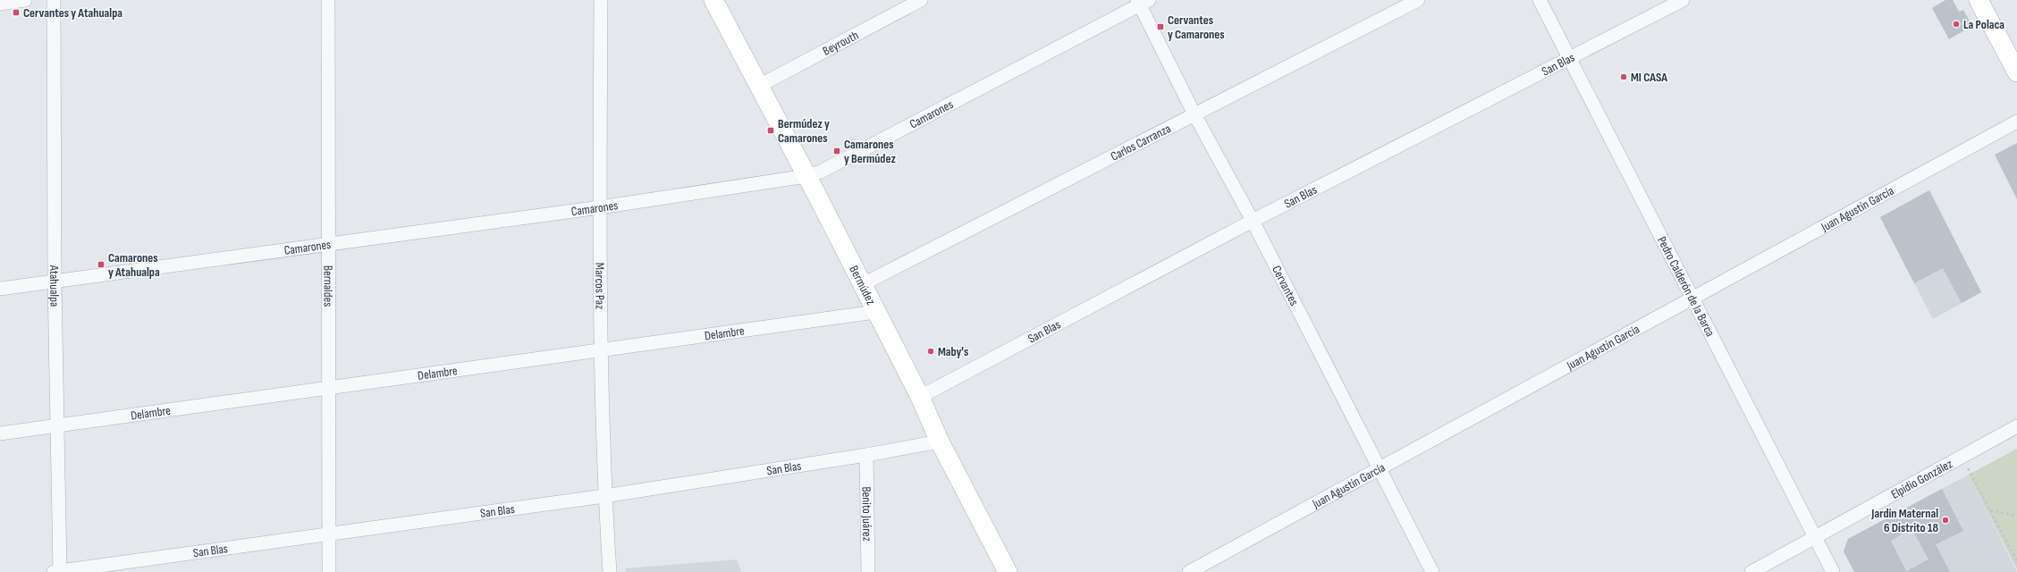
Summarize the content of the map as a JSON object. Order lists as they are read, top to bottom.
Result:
{
  "streets": {
    "street": [
      "Beyrouth",
      "San Blas",
      "Camarones",
      "Carlos Carranza",
      "Juan Agustín García",
      "Bermúdez",
      "Atahualpa",
      "Bernaldes",
      "Marcos Paz",
      "Cervantes",
      "Pedro Calderón de la Barca",
      "Delambre",
      "Elpidio González",
      "Benito Juárez"
    ]
  },
  "crossings": [
    ["Beyrouth", "Bermúdez"],
    ["San Blas", "Bermúdez"],
    ["San Blas", "Atahualpa"],
    ["San Blas", "Bernaldes"],
    ["San Blas", "Marcos Paz"],
    ["San Blas", "Cervantes"],
    ["San Blas", "Pedro Calderón de la Barca"],
    ["San Blas", "Benito Juárez"],
    ["Camarones", "Bermúdez"],
    ["Camarones", "Atahualpa"],
    ["Camarones", "Bernaldes"],
    ["Camarones", "Marcos Paz"],
    ["Camarones", "Cervantes"],
    ["Carlos Carranza", "Bermúdez"],
    ["Carlos Carranza", "Cervantes"],
    ["Juan Agustín García", "Cervantes"],
    ["Juan Agustín García", "Pedro Calderón de la Barca"],
    ["Bermúdez", "Delambre"],
    ["Atahualpa", "Delambre"],
    ["Bernaldes", "Delambre"],
    ["Marcos Paz", "Delambre"],
    ["Pedro Calderón de la Barca", "Elpidio González"]
  ],
  "places": {
    "transit": [
      "Cervantes y Atahualpa",
      "Cervantes y Camarones",
      "Bermúdez y Camarones",
      "Camarones y Bermúdez",
      "Camarones y Atahualpa"
    ],
    "other": [
      "La Polaca",
      "MI CASA",
      "Maby's",
      "Jardín Maternal 6 Distrito 18"
    ]
  }
}
